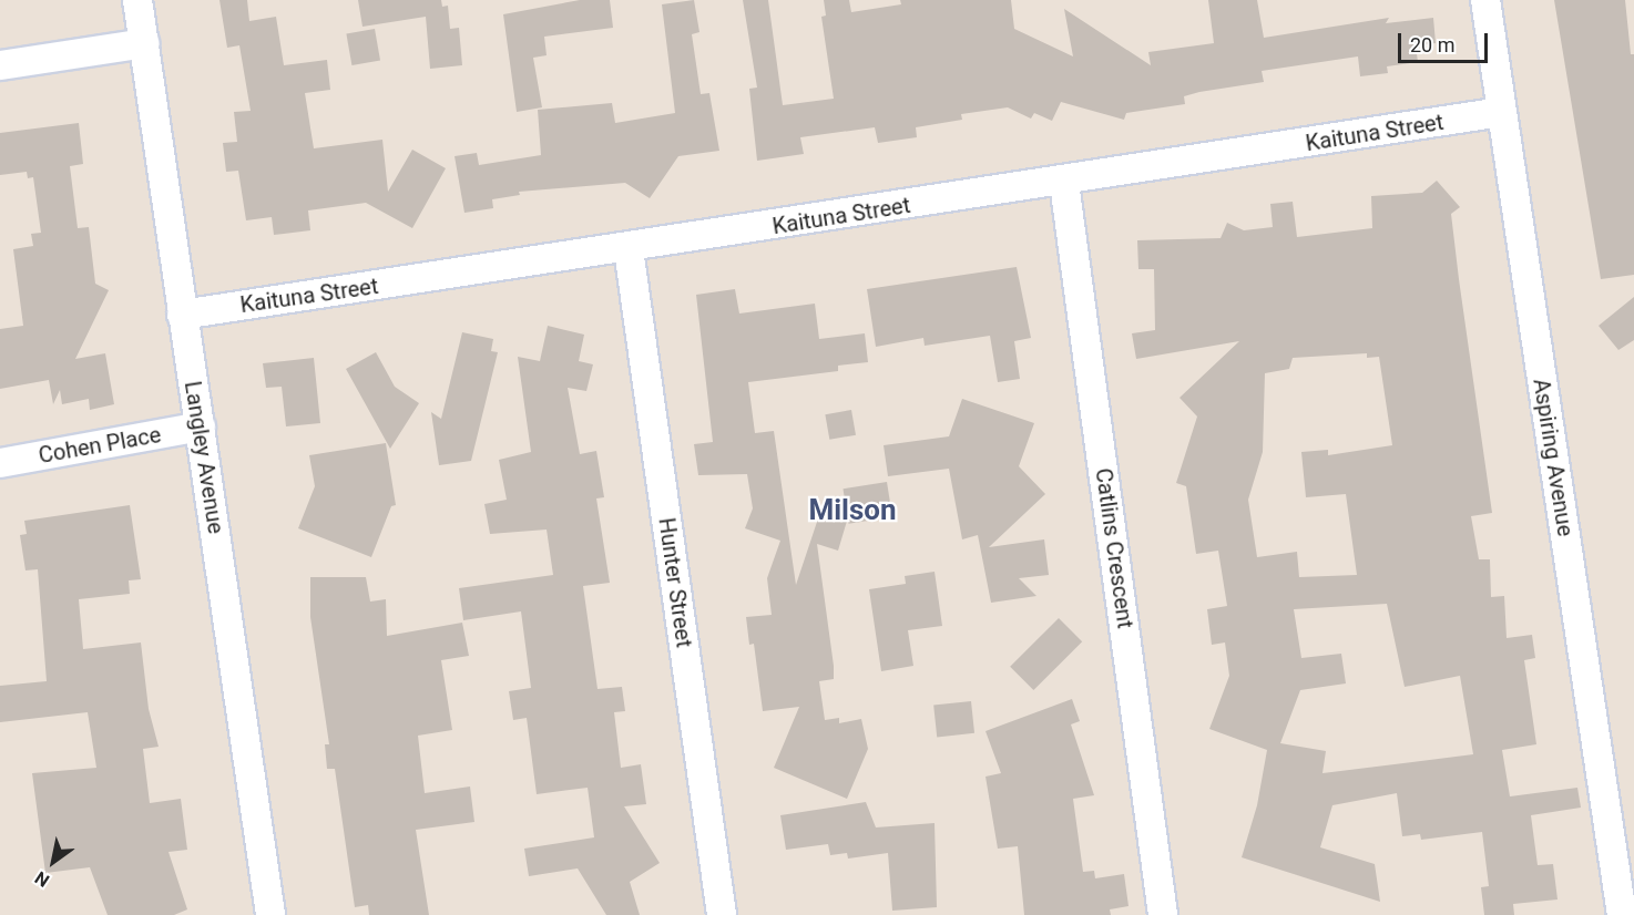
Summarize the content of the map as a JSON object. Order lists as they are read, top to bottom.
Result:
{
  "streets": {
    "street": [
      "Kaituna Street",
      "Cohen Place",
      "Langley Avenue",
      "Aspiring Avenue",
      "Catlins Crescent",
      "Hunter Street"
    ]
  },
  "crossings": [
    ["Kaituna Street", "Langley Avenue"],
    ["Kaituna Street", "Aspiring Avenue"],
    ["Kaituna Street", "Catlins Crescent"],
    ["Kaituna Street", "Hunter Street"],
    ["Cohen Place", "Langley Avenue"]
  ],
  "districts": ["Milson"],
  "scale_bar": "20 m",
  "north": "bottom left"
}
